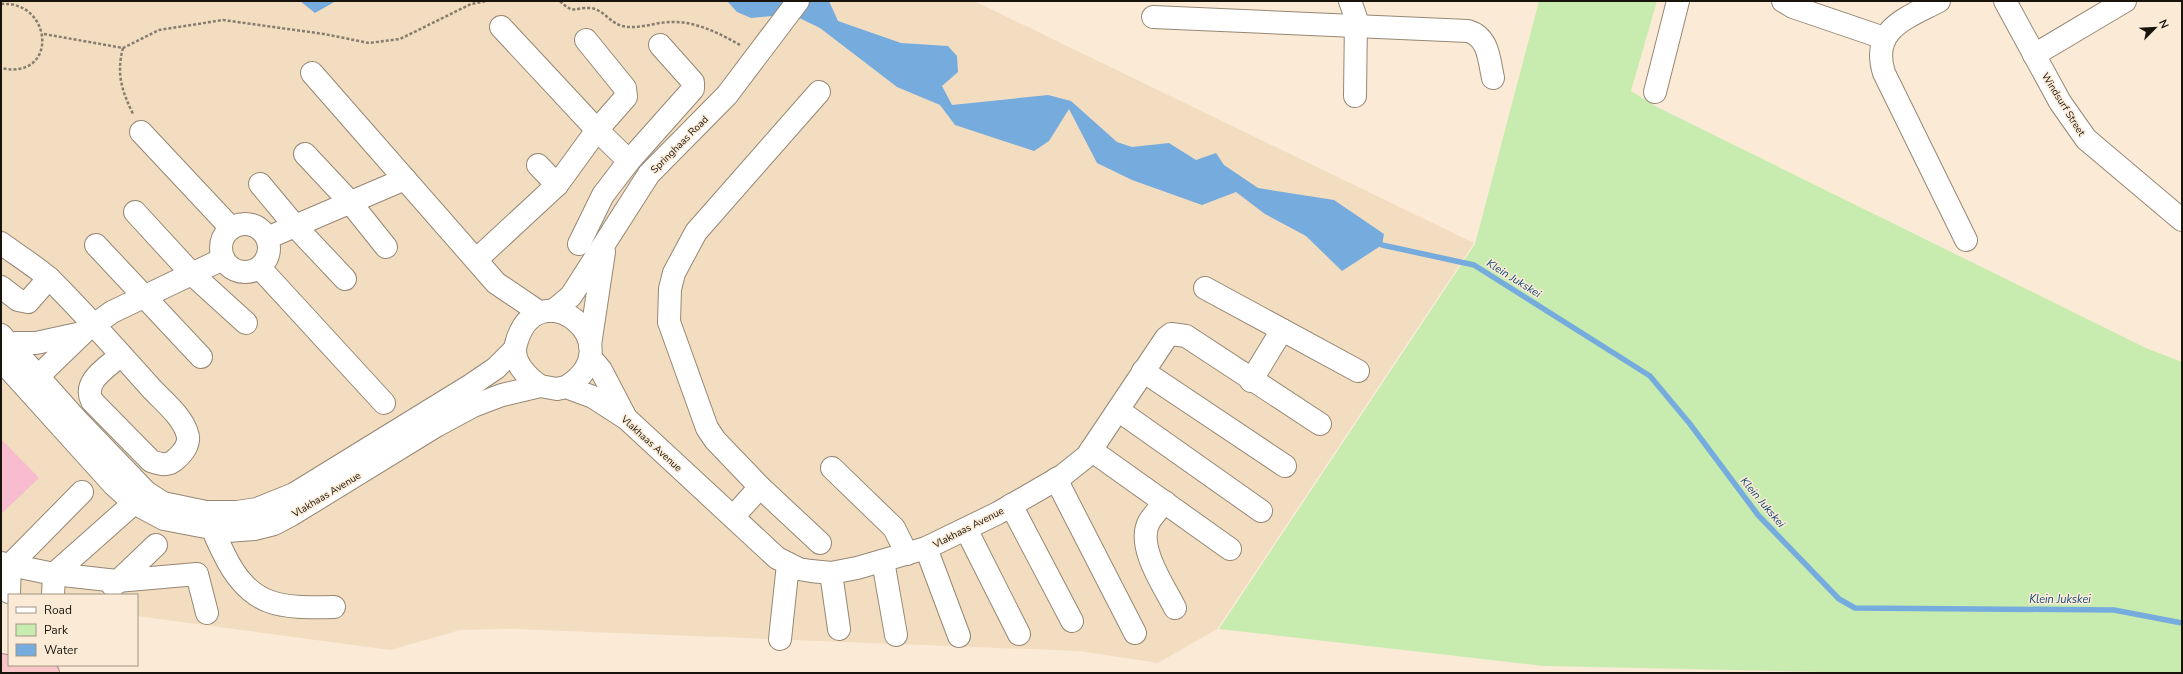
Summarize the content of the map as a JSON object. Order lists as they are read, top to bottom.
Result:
{
  "streets": {
    "street": ["Windsurf Street", "Springhaas Road", "Vlakhaas Avenue"]
  },
  "crossings": [
    ["Springhaas Road", "Vlakhaas Avenue"]
  ],
  "water": ["Klein Jukskei"],
  "legend": ["Road", "Park", "Water"],
  "north": "top right"
}
